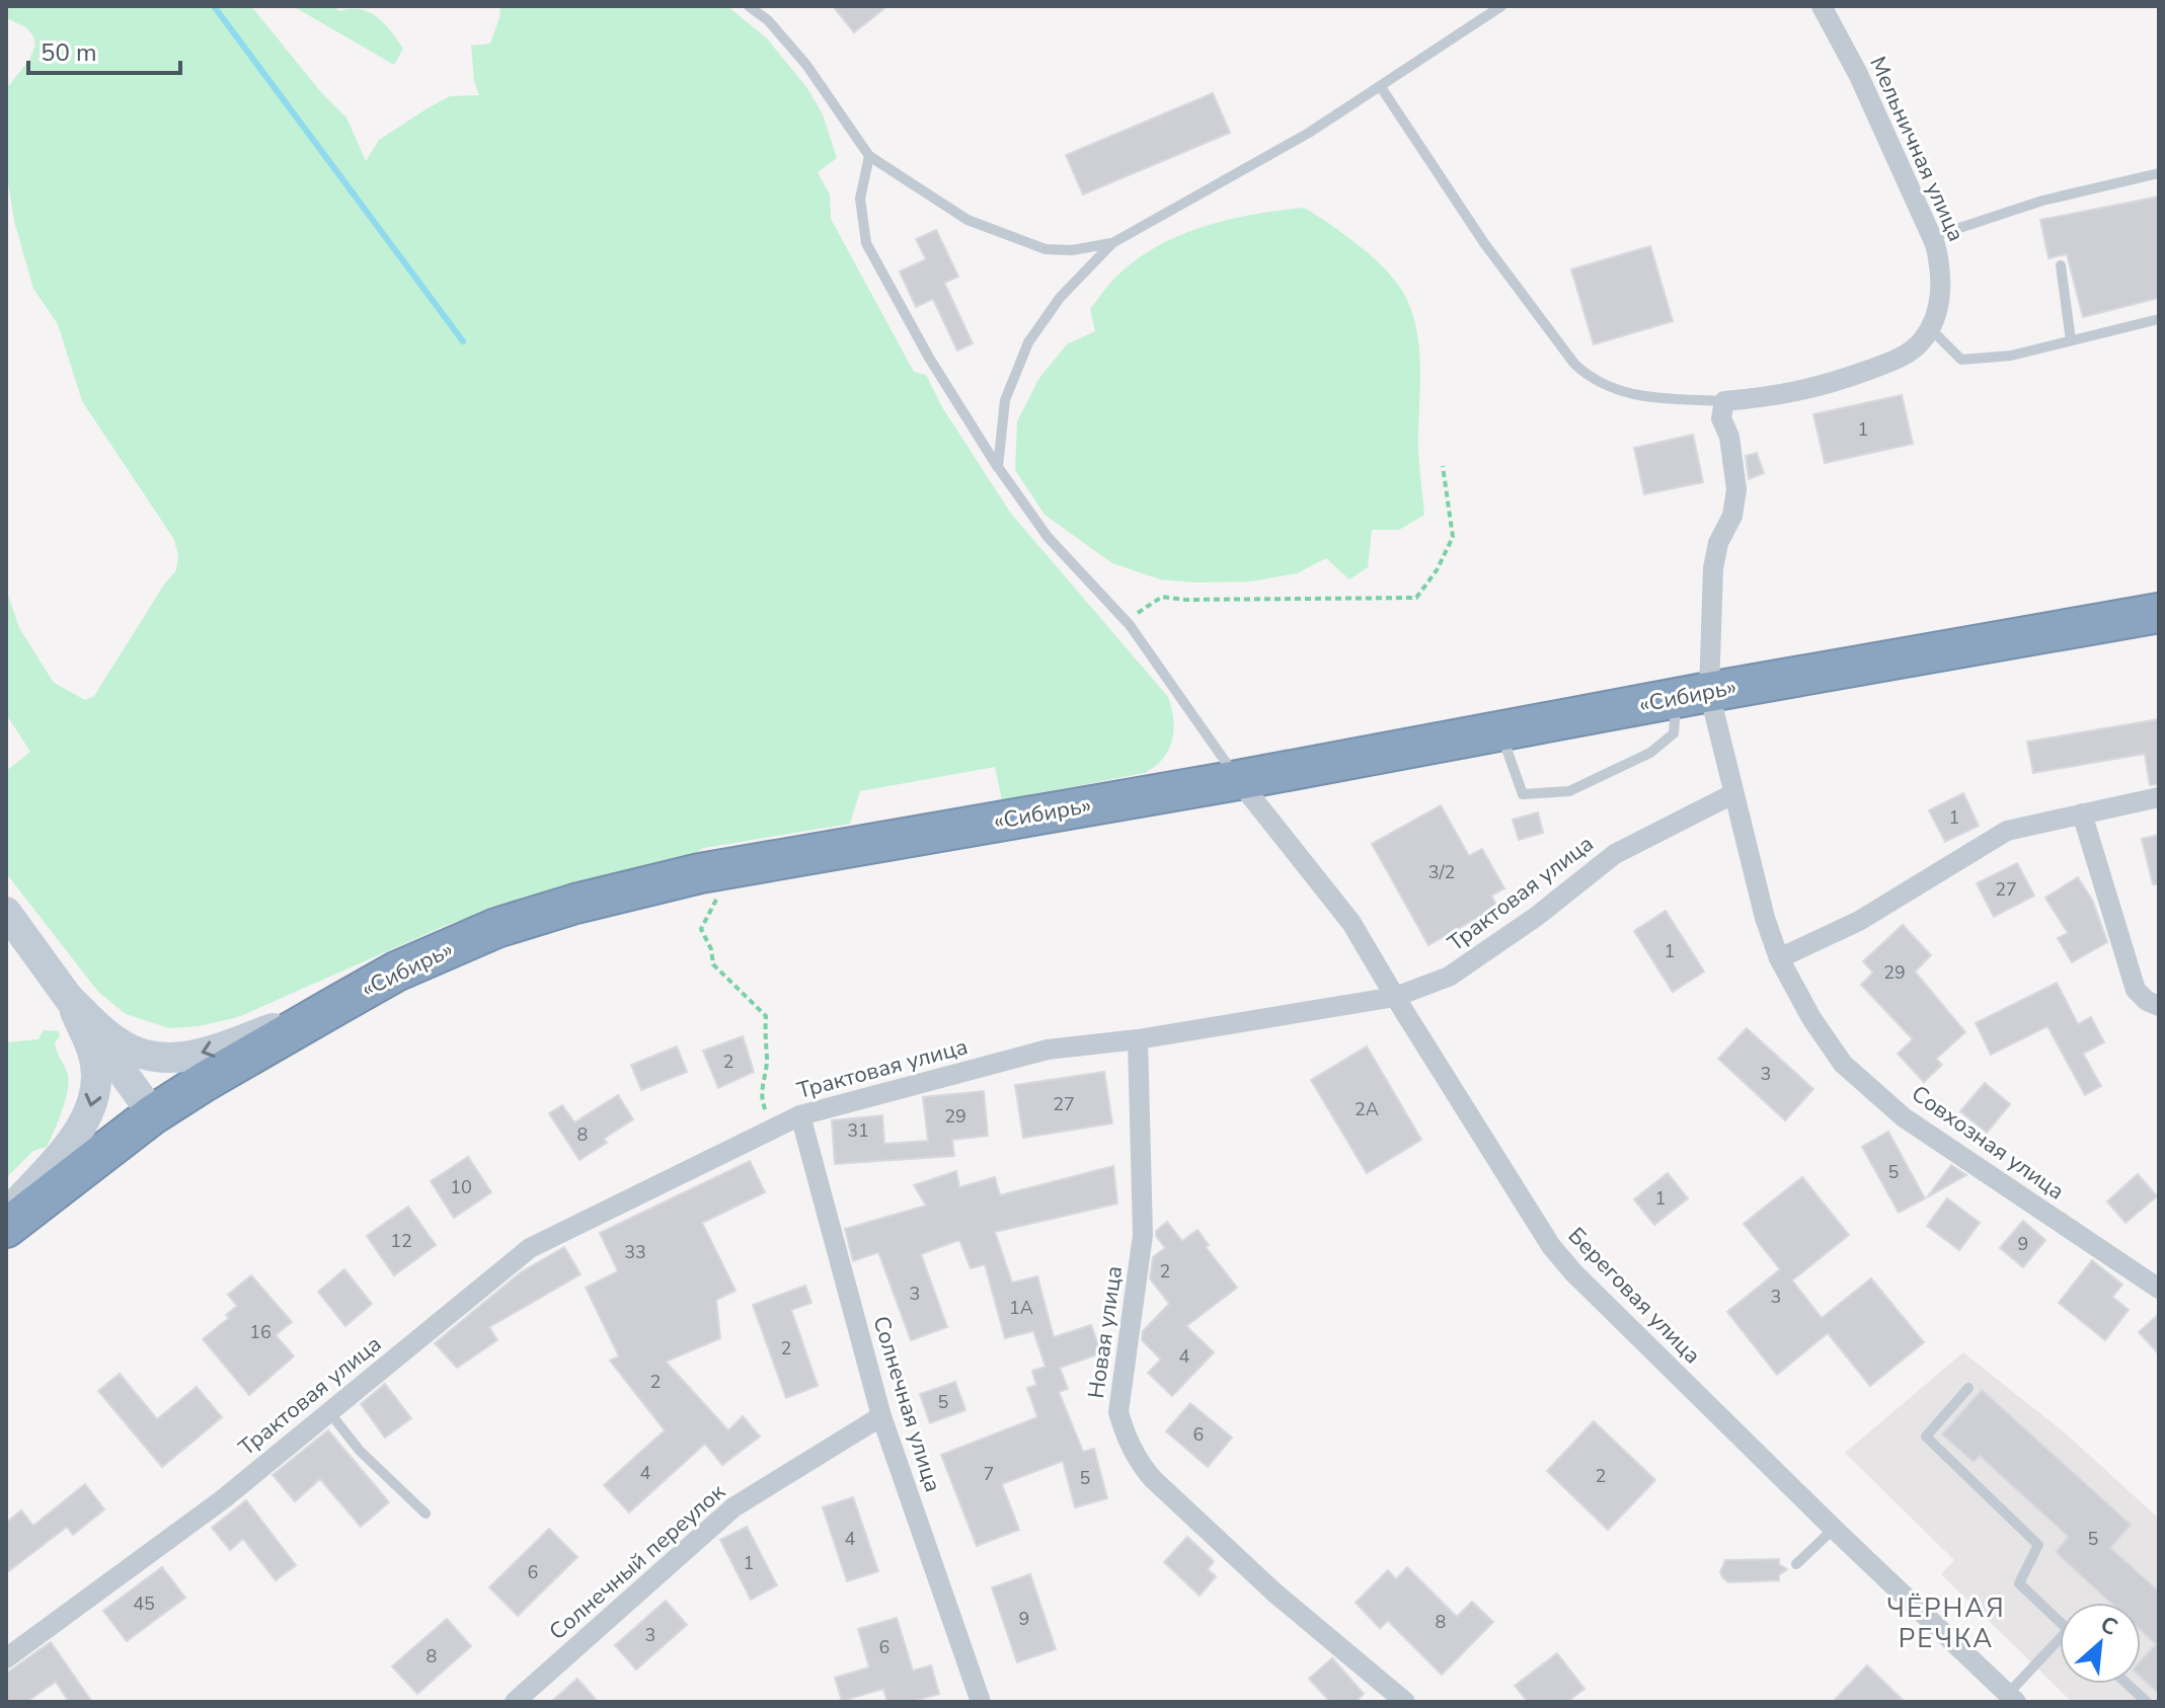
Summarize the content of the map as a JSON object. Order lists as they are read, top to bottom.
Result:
{
  "streets": {
    "highway": ["«Сибирь»"],
    "street": [
      "Мельничная улица",
      "Трактовая улица",
      "Совхозная улица",
      "Береговая улица",
      "Новая улица",
      "Солнечная улица",
      "Солнечный переулок"
    ]
  },
  "crossings": [
    ["«Сибирь»", "Совхозная улица"],
    ["«Сибирь»", "Береговая улица"],
    ["Трактовая улица", "Совхозная улица"],
    ["Трактовая улица", "Береговая улица"],
    ["Трактовая улица", "Новая улица"],
    ["Трактовая улица", "Солнечная улица"],
    ["Солнечная улица", "Солнечный переулок"]
  ],
  "districts": ["ЧЁРНАЯ РЕЧКА"],
  "house_numbers": [
    "1",
    "1",
    "3/2",
    "27",
    "1",
    "29",
    "2",
    "3",
    "27",
    "2А",
    "29",
    "31",
    "8",
    "5",
    "10",
    "1",
    "12",
    "9",
    "33",
    "2",
    "3",
    "3",
    "1А",
    "16",
    "2",
    "4",
    "2",
    "5",
    "6",
    "4",
    "7",
    "2",
    "5",
    "4",
    "5",
    "1",
    "6",
    "45",
    "9",
    "8",
    "3",
    "6",
    "8"
  ],
  "scale_bar": "50 m",
  "north": "top right"
}
